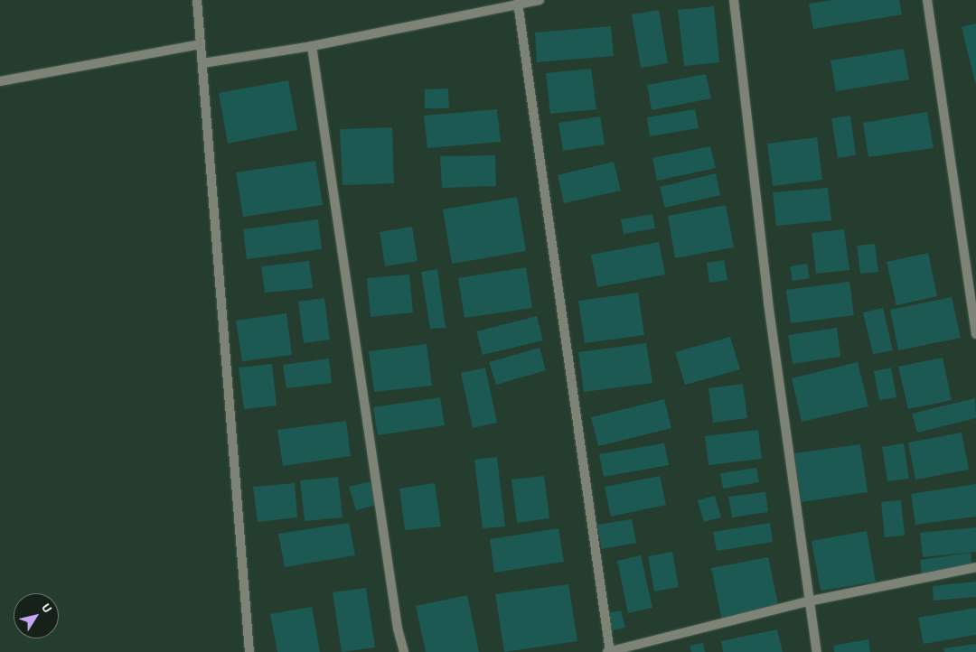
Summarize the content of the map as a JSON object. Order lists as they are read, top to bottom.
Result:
{
  "north": "top right"
}
